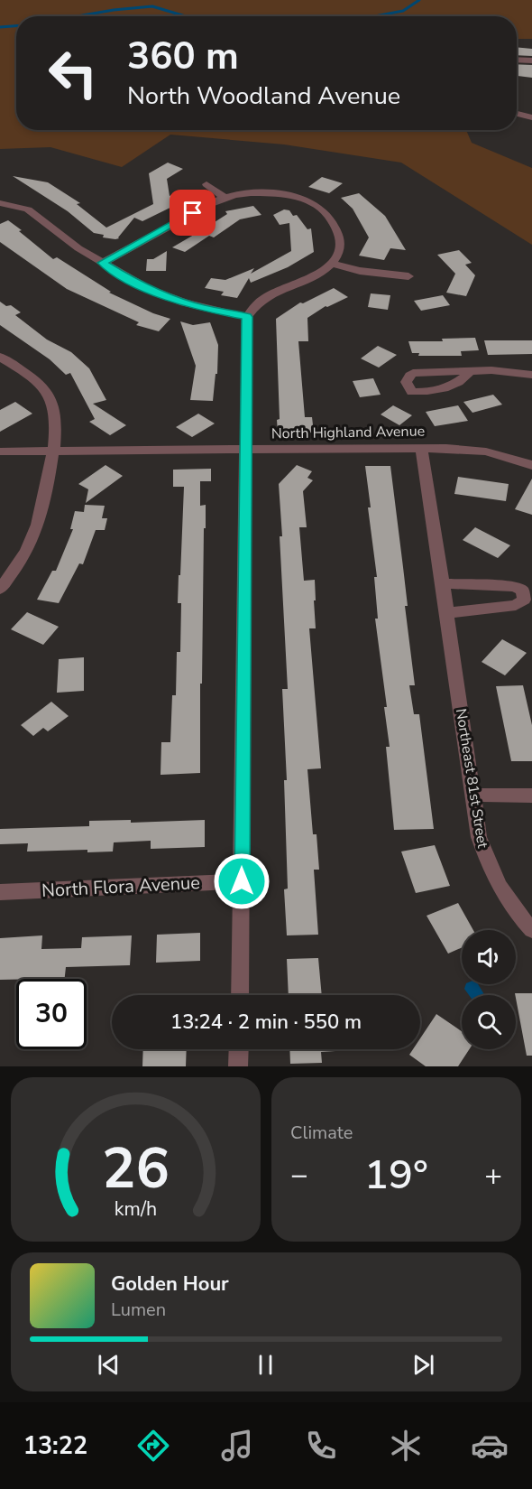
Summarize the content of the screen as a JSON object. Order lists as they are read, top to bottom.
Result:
{
  "streets": {
    "street": ["North Highland Avenue", "Northeast 81st Street", "North Flora Avenue"]
  },
  "crossings": [
    ["North Highland Avenue", "Northeast 81st Street"]
  ],
  "page": {
    "turn": ["360 m", "North Woodland Avenue"],
    "limit": "30",
    "trip": "13:24 · 2 min · 550 m",
    "tile": "Climate",
    "heat": ["−", "19°", "+"],
    "song": ["Golden Hour", "Lumen"],
    "tabs": "13:22",
    "gauge": ["26", "km/h"]
  }
}
